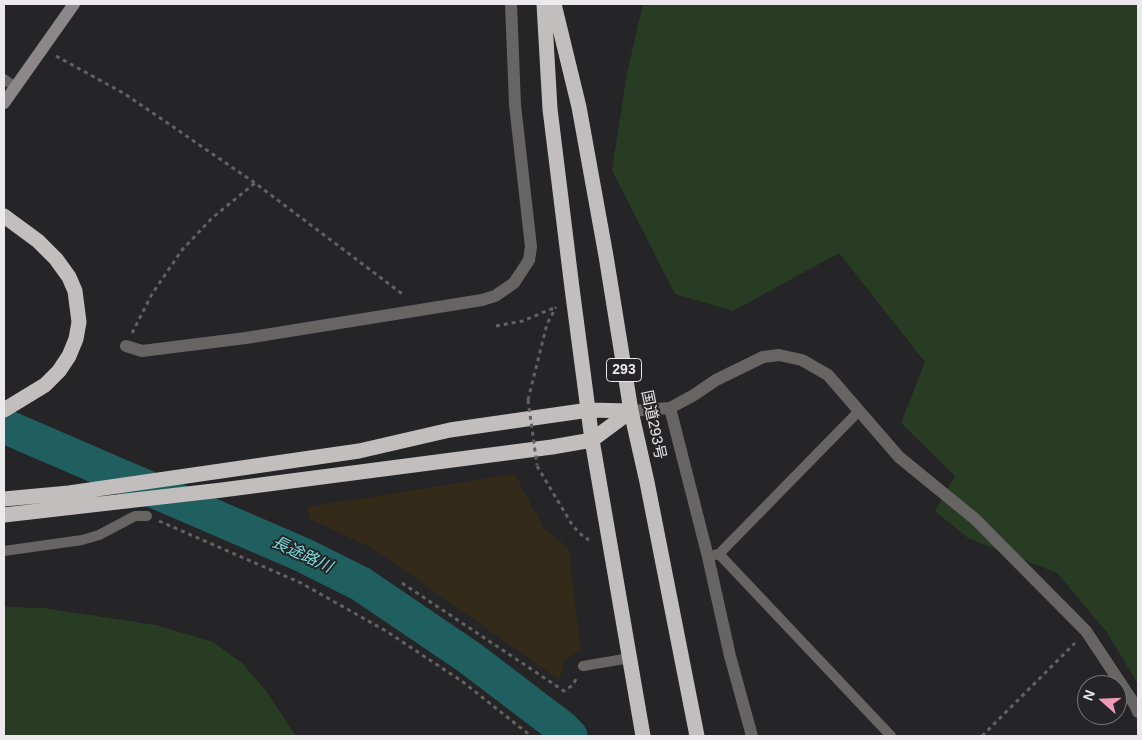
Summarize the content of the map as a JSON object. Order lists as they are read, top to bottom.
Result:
{
  "streets": {
    "highway": ["293", "国道293号"]
  },
  "water": ["長途路川"],
  "north": "left"
}
